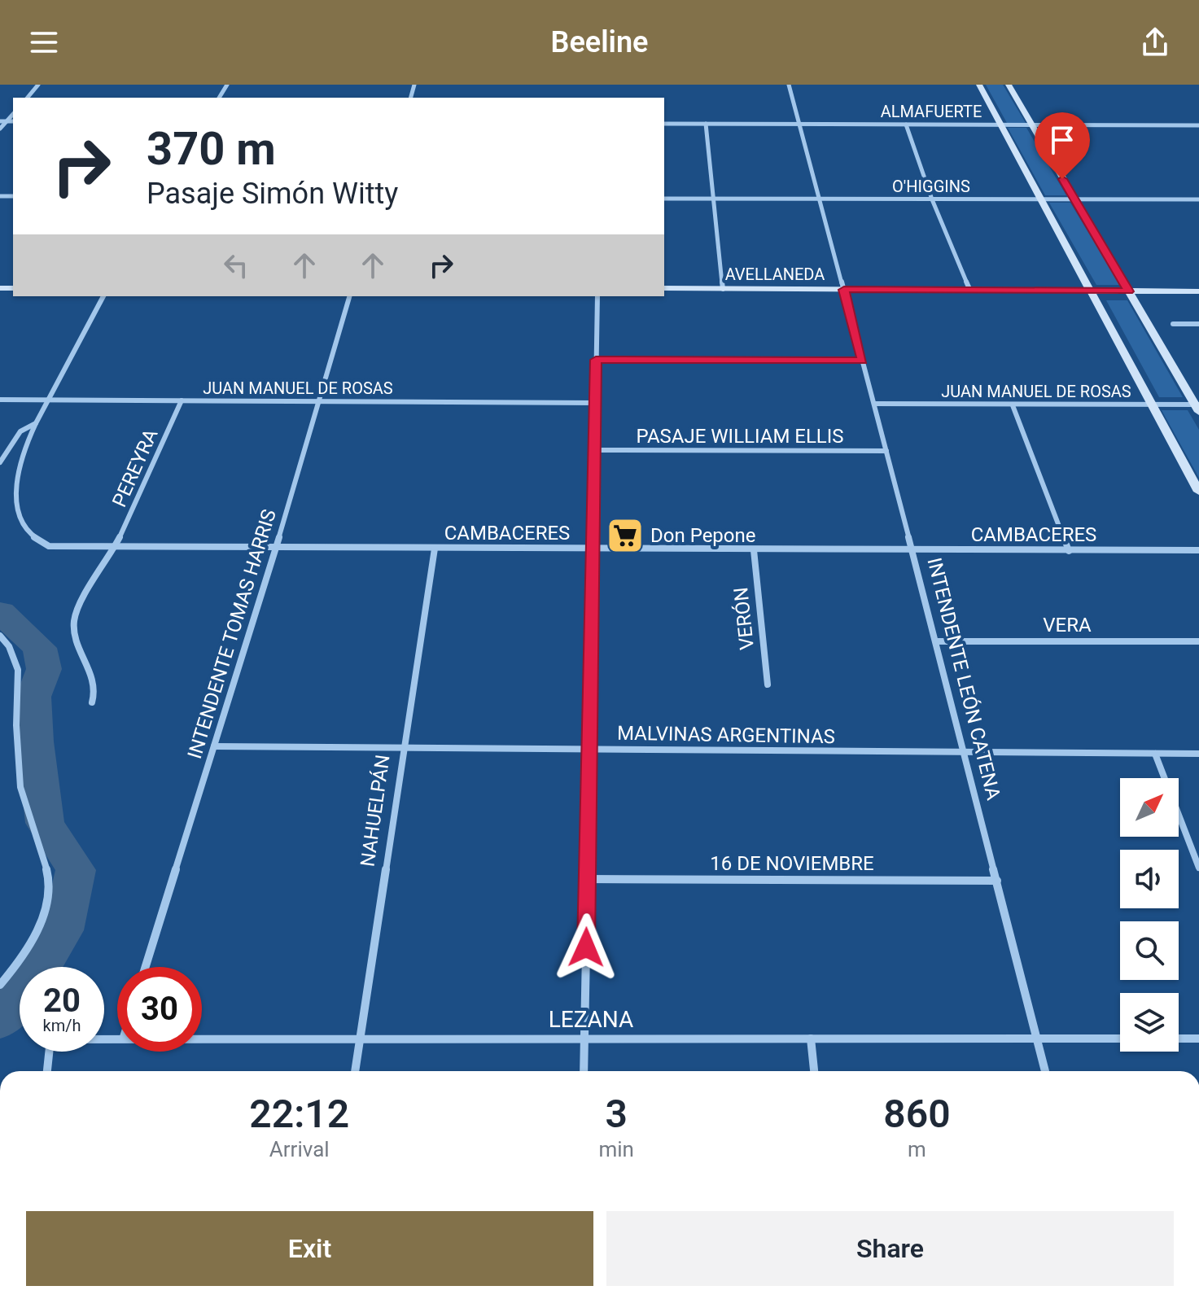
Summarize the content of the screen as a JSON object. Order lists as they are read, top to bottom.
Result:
{
  "streets": {
    "street": [
      "ALMAFUERTE",
      "O'HIGGINS",
      "AVELLANEDA",
      "JUAN MANUEL DE ROSAS",
      "PASAJE WILLIAM ELLIS",
      "PEREYRA",
      "CAMBACERES",
      "VERÓN",
      "VERA",
      "INTENDENTE TOMAS HARRIS",
      "INTENDENTE LEÓN CATENA",
      "MALVINAS ARGENTINAS",
      "NAHUELPÁN",
      "16 DE NOVIEMBRE",
      "LEZANA"
    ]
  },
  "crossings": [
    ["ALMAFUERTE", "INTENDENTE LEÓN CATENA"],
    ["O'HIGGINS", "INTENDENTE LEÓN CATENA"],
    ["AVELLANEDA", "INTENDENTE LEÓN CATENA"],
    ["JUAN MANUEL DE ROSAS", "PEREYRA"],
    ["JUAN MANUEL DE ROSAS", "INTENDENTE TOMAS HARRIS"],
    ["JUAN MANUEL DE ROSAS", "INTENDENTE LEÓN CATENA"],
    ["PASAJE WILLIAM ELLIS", "INTENDENTE LEÓN CATENA"],
    ["PEREYRA", "CAMBACERES"],
    ["CAMBACERES", "VERÓN"],
    ["CAMBACERES", "INTENDENTE TOMAS HARRIS"],
    ["CAMBACERES", "INTENDENTE LEÓN CATENA"],
    ["CAMBACERES", "NAHUELPÁN"],
    ["VERA", "INTENDENTE LEÓN CATENA"],
    ["INTENDENTE TOMAS HARRIS", "MALVINAS ARGENTINAS"],
    ["INTENDENTE LEÓN CATENA", "MALVINAS ARGENTINAS"],
    ["INTENDENTE LEÓN CATENA", "16 DE NOVIEMBRE"],
    ["INTENDENTE LEÓN CATENA", "LEZANA"],
    ["MALVINAS ARGENTINAS", "NAHUELPÁN"],
    ["NAHUELPÁN", "LEZANA"]
  ],
  "places": {
    "supermarket": ["Don Pepone"]
  },
  "north": "top right",
  "page": {
    "header": "Beeline",
    "turn": ["370 m", "Pasaje Simón Witty"],
    "speed": "20 km/h",
    "limit": "30",
    "eta": [
      "22:12",
      "Arrival",
      "3",
      "min",
      "860",
      "m"
    ],
    "buttons": ["Exit", "Share"]
  }
}
